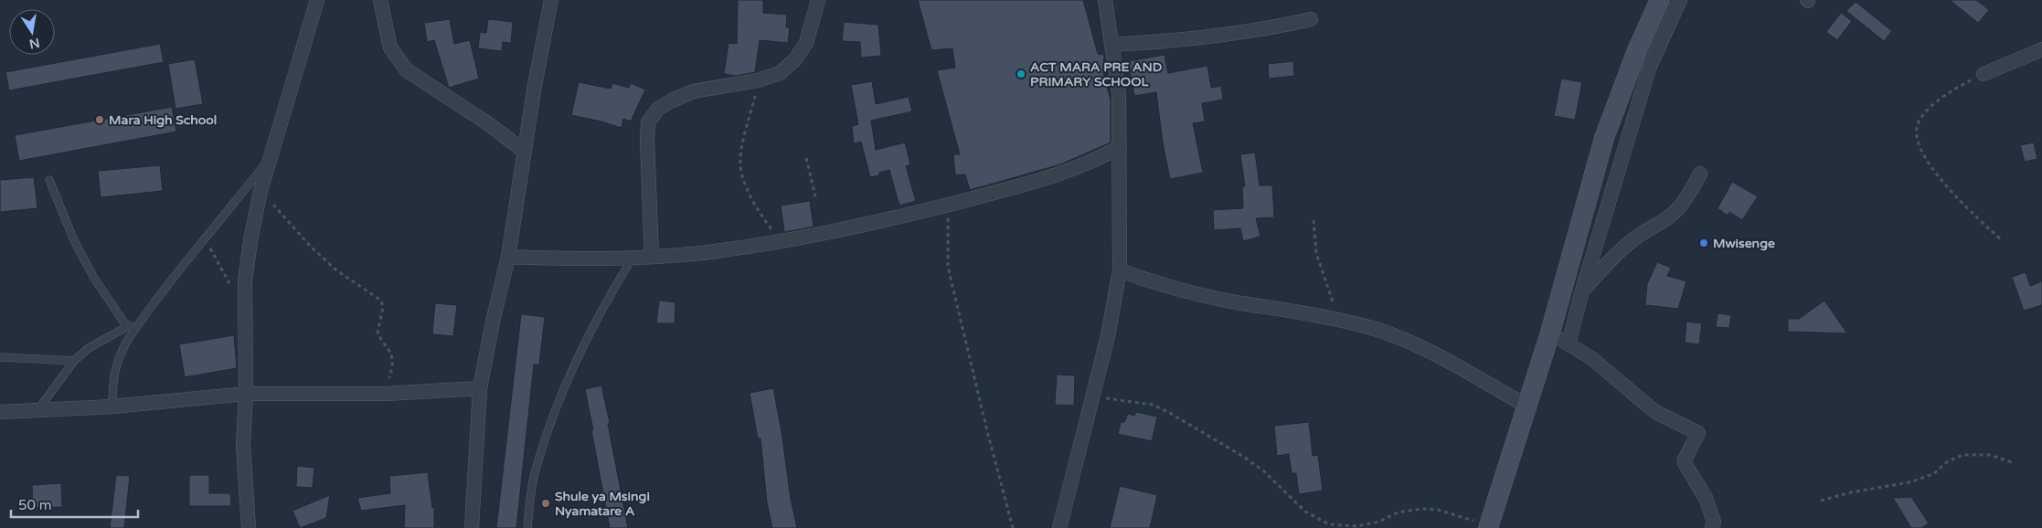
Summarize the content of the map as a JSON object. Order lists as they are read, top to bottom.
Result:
{
  "places": [
    "ACT MARA PRE AND PRIMARY SCHOOL",
    "Mara High School",
    "Mwisenge",
    "Shule ya Msingi Nyamatare A"
  ],
  "scale_bar": "50 m",
  "north": "bottom"
}
